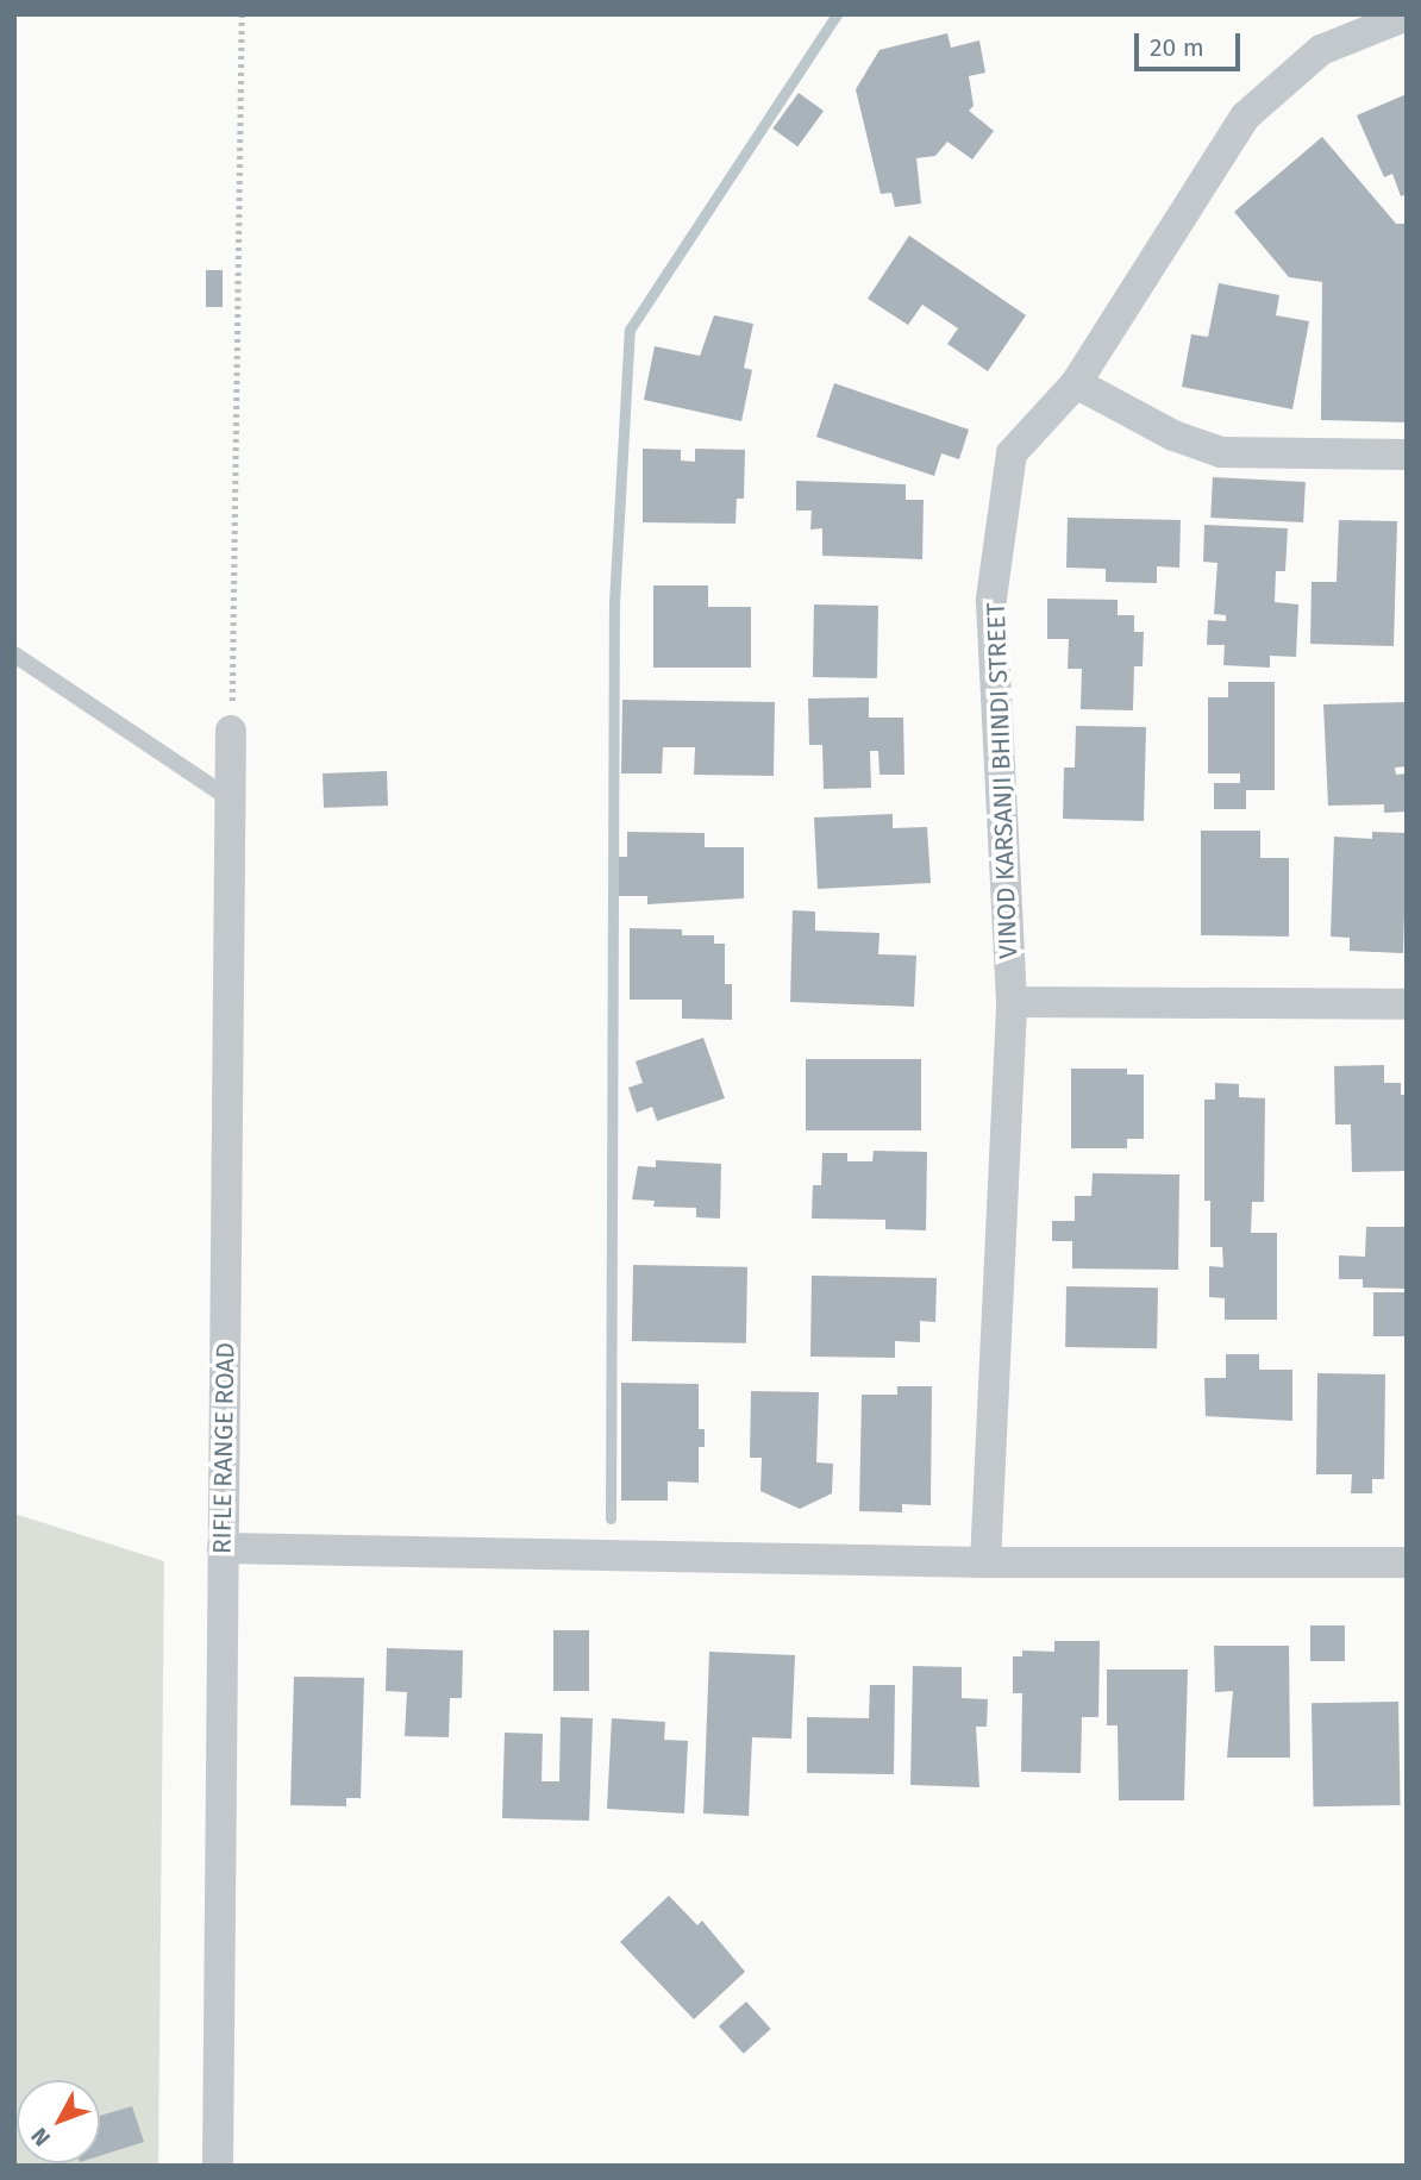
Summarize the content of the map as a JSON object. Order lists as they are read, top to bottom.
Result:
{
  "streets": {
    "street": ["VINOD KARSANJI BHINDI STREET", "RIFLE RANGE ROAD"]
  },
  "scale_bar": "20 m",
  "north": "bottom left"
}
